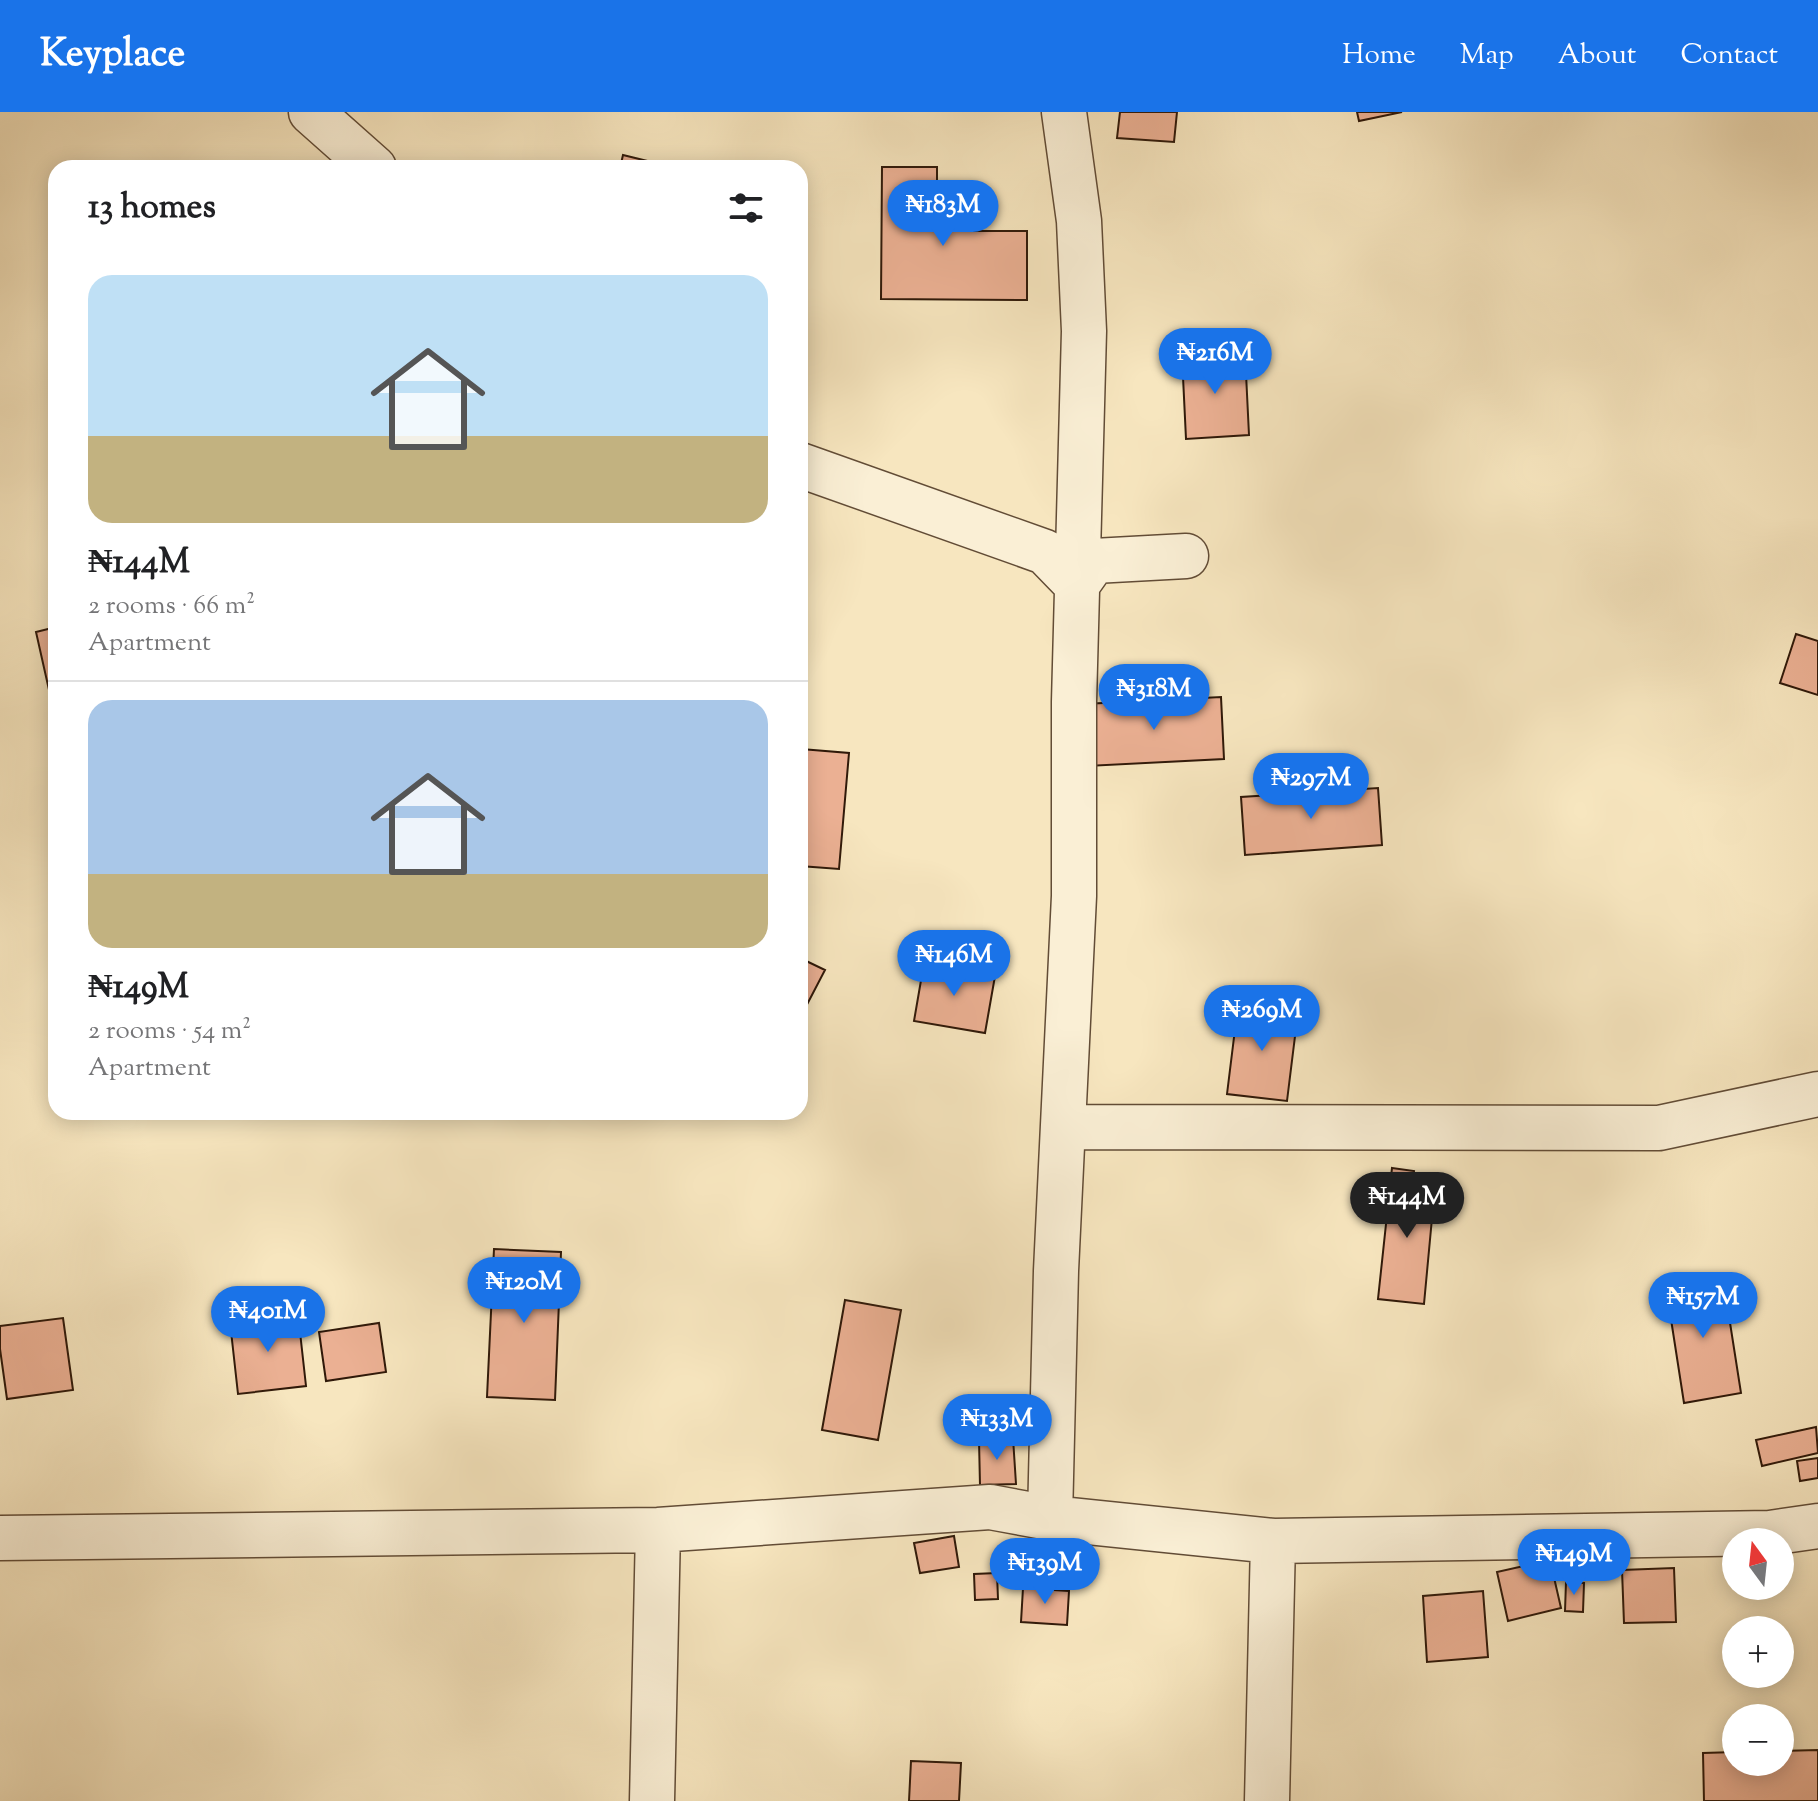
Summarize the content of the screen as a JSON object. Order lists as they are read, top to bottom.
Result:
{
  "north": "top",
  "page": {
    "header": "Keyplace",
    "nav": [
      "Home",
      "Map",
      "About",
      "Contact"
    ],
    "heading": "13 homes",
    "price": [
      "₦183M",
      "₦216M",
      "₦318M",
      "₦297M",
      "₦146M",
      "₦269M",
      "₦144M",
      "₦120M",
      "₦157M",
      "₦401M",
      "₦133M",
      "₦149M",
      "₦139M"
    ],
    "list": [
      {
        "name": "₦144M",
        "note": "2 rooms · 66 m² · Apartment"
      },
      {
        "name": "₦149M",
        "note": "2 rooms · 54 m² · Apartment"
      }
    ],
    "map_buttons": ["+", "−"]
  }
}
